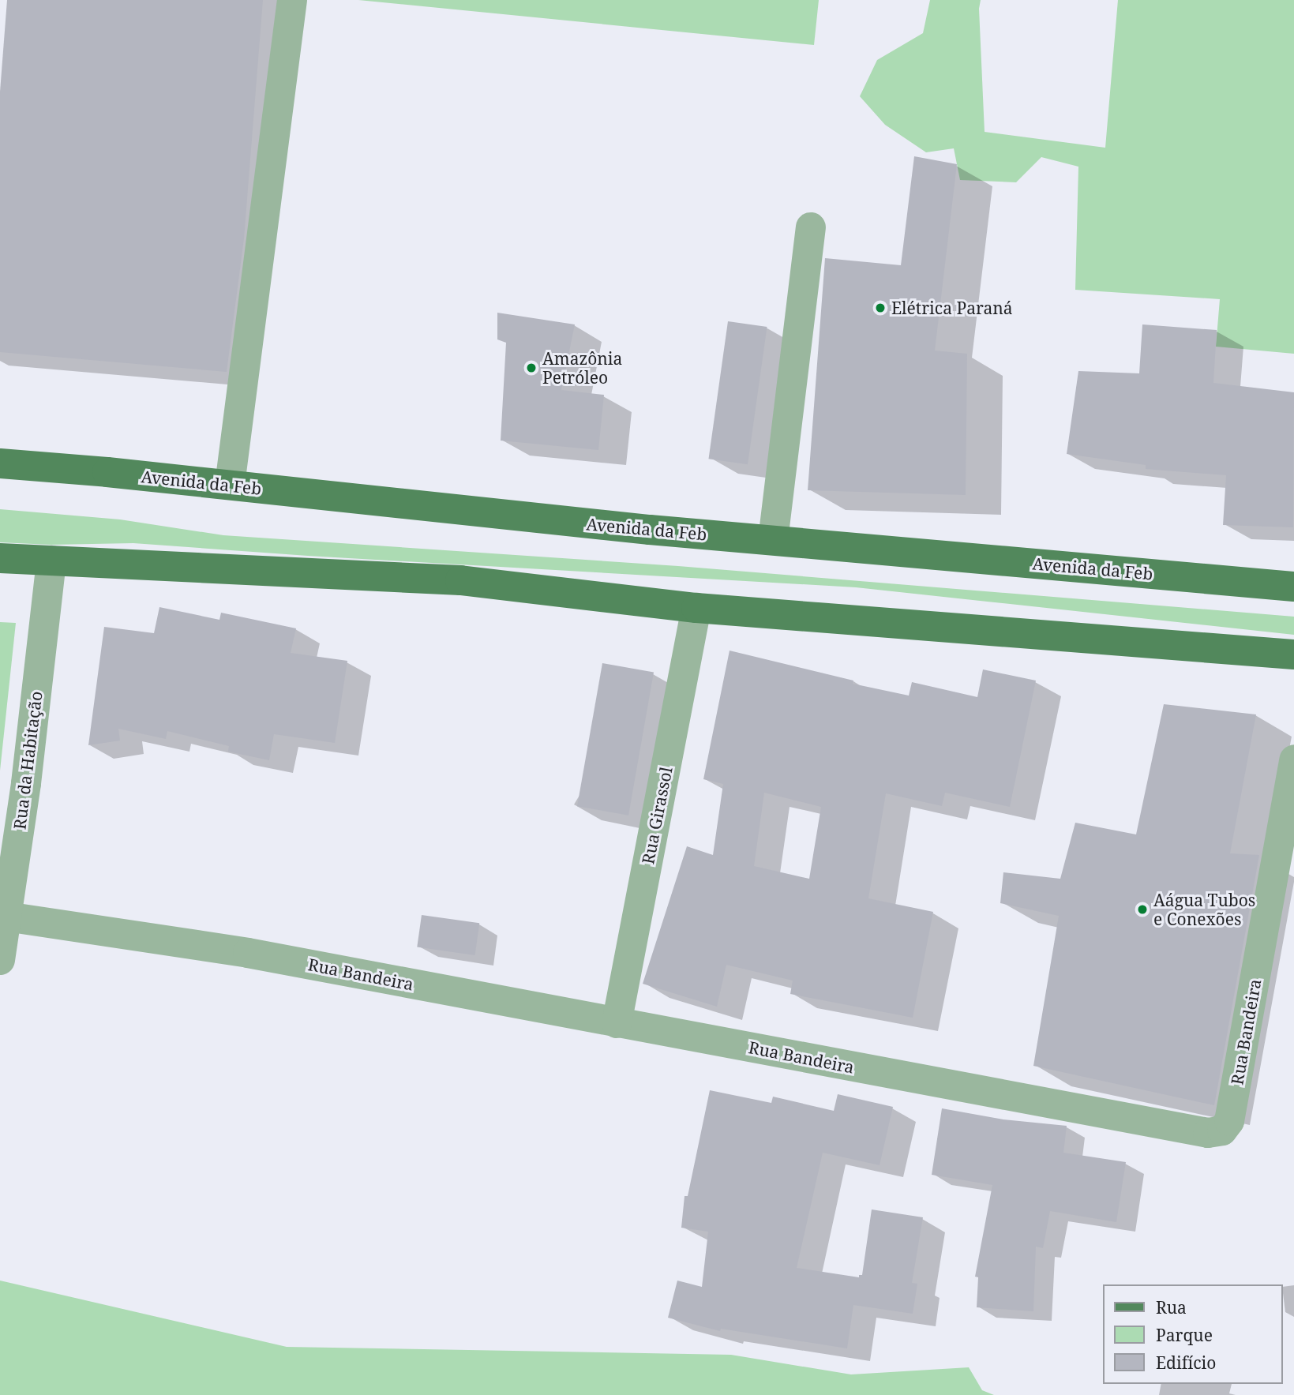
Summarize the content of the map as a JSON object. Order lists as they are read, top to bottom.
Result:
{
  "streets": {
    "main road": ["Avenida da Feb"],
    "street": ["Rua da Habitação", "Rua Girassol", "Rua Bandeira"]
  },
  "crossings": [
    ["Rua da Habitação", "Rua Bandeira"],
    ["Rua Girassol", "Rua Bandeira"]
  ],
  "places": ["Elétrica Paraná", "Amazônia Petróleo", "Aágua Tubos e Conexões"],
  "legend": ["Rua", "Parque", "Edifício"]
}
